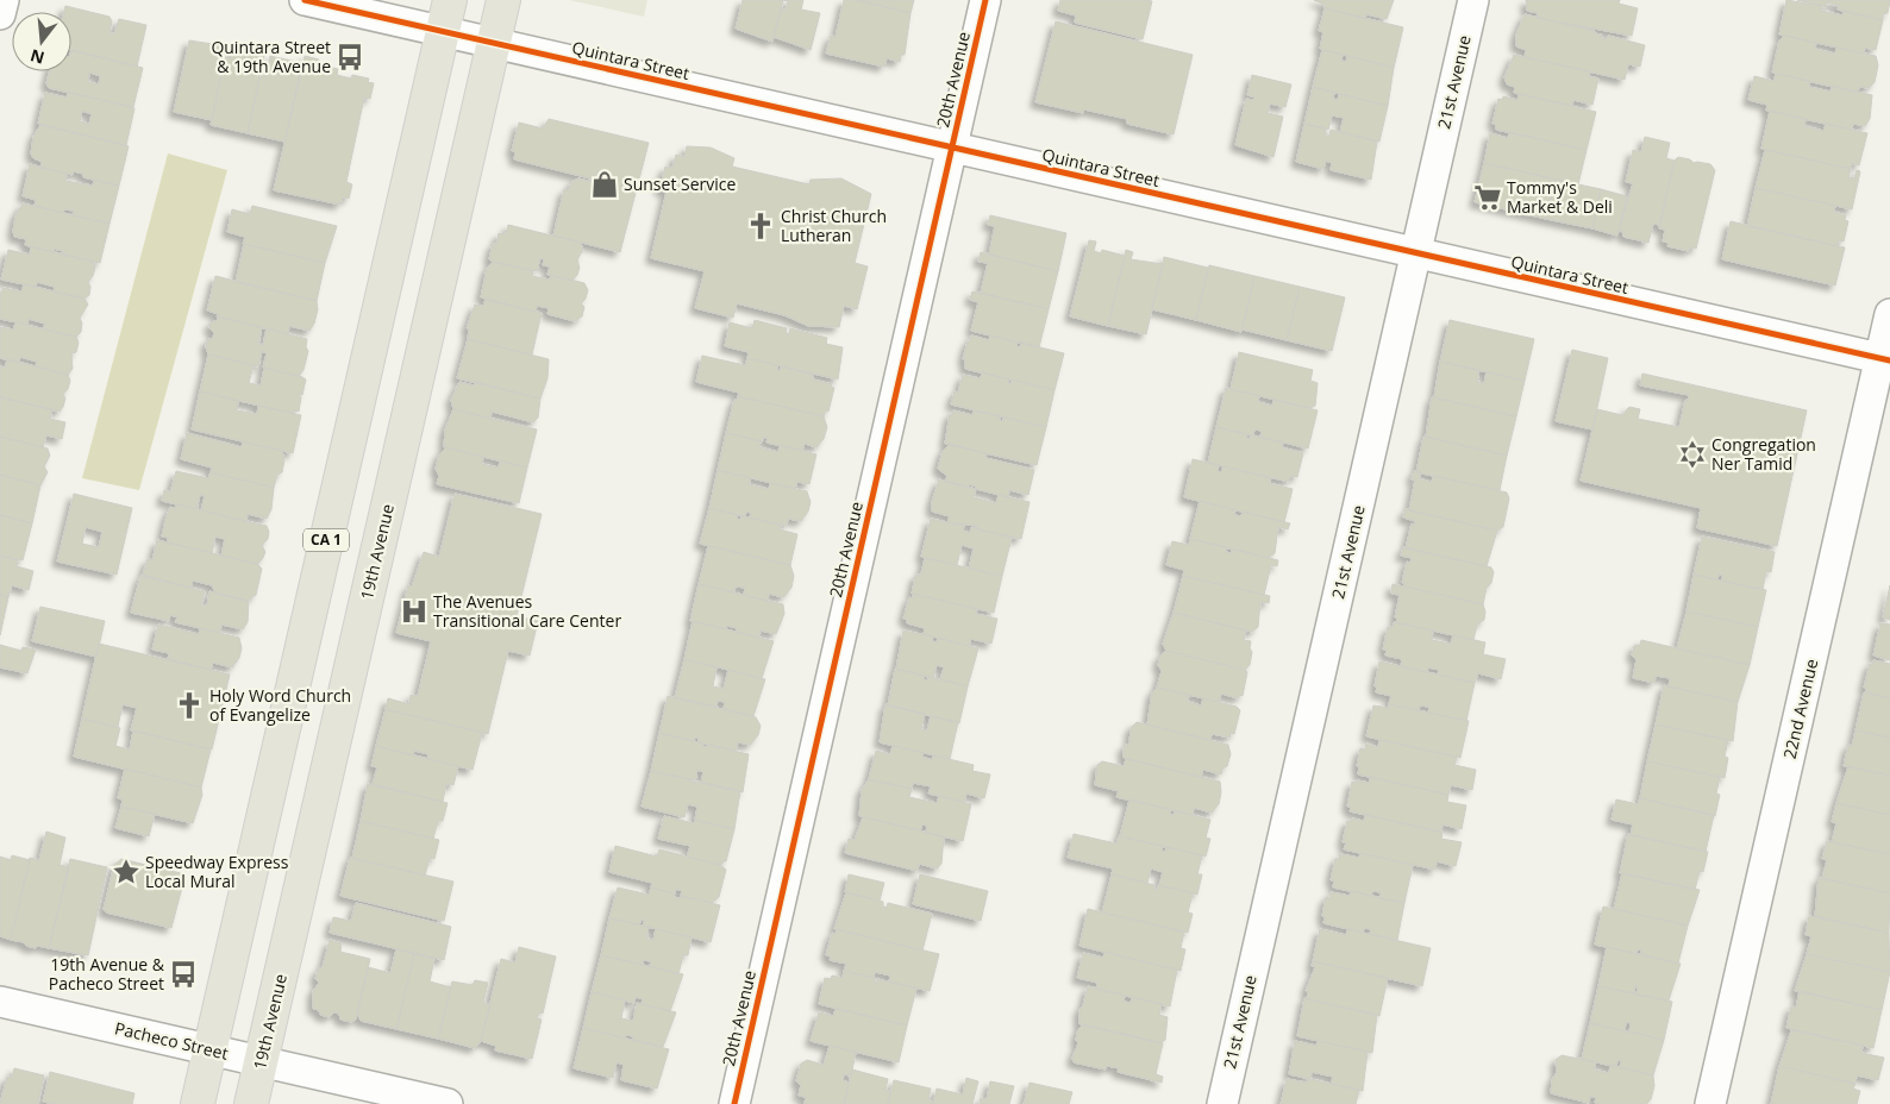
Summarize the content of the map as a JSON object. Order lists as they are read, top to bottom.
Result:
{
  "streets": {
    "highway": ["CA 1", "19th Avenue"],
    "street": [
      "Quintara Street",
      "20th Avenue",
      "21st Avenue",
      "22nd Avenue",
      "Pacheco Street"
    ]
  },
  "crossings": [
    ["Quintara Street", "20th Avenue"],
    ["Quintara Street", "21st Avenue"],
    ["Quintara Street", "CA 1"],
    ["Quintara Street", "19th Avenue"],
    ["Quintara Street", "22nd Avenue"],
    ["CA 1", "Pacheco Street"],
    ["19th Avenue", "Pacheco Street"]
  ],
  "places": {
    "bus stop": ["Quintara Street & 19th Avenue", "19th Avenue & Pacheco Street"],
    "shop": ["Sunset Service"],
    "supermarket": ["Tommy's Market & Deli"],
    "church": ["Christ Church Lutheran", "Holy Word Church of Evangelize"],
    "synagogue": ["Congregation Ner Tamid"],
    "hospital": ["The Avenues Transitional Care Center"],
    "place": ["Speedway Express Local Mural"]
  },
  "north": "bottom"
}
